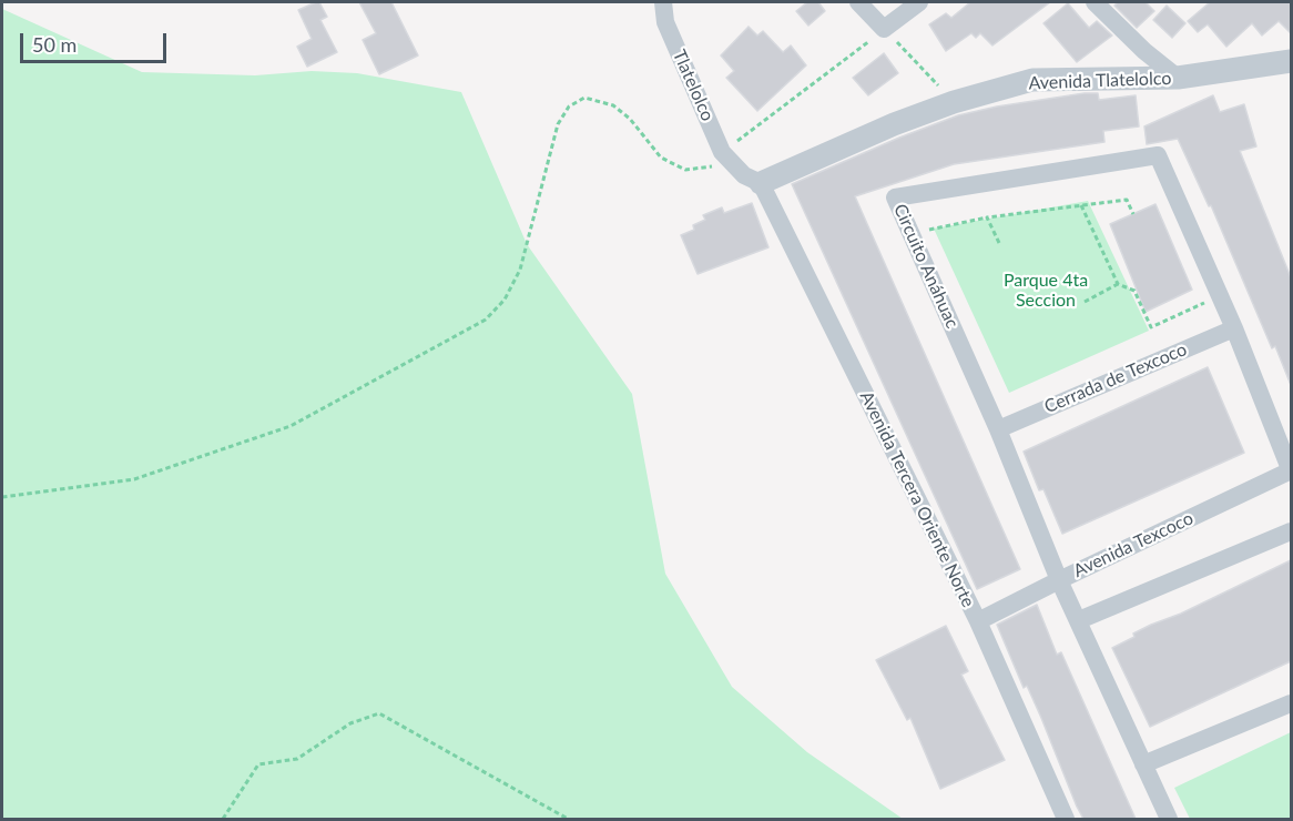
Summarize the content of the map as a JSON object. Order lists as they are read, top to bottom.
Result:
{
  "streets": {
    "street": [
      "Avenida Tlatelolco",
      "Tlatelolco",
      "Circuito Anáhuac",
      "Cerrada de Texcoco",
      "Avenida Tercera Oriente Norte",
      "Avenida Texcoco"
    ]
  },
  "crossings": [
    ["Avenida Tlatelolco", "Avenida Tercera Oriente Norte"],
    ["Circuito Anáhuac", "Cerrada de Texcoco"],
    ["Circuito Anáhuac", "Avenida Texcoco"],
    ["Avenida Tercera Oriente Norte", "Avenida Texcoco"]
  ],
  "parks": ["Parque 4ta Seccion"],
  "scale_bar": "50 m"
}
